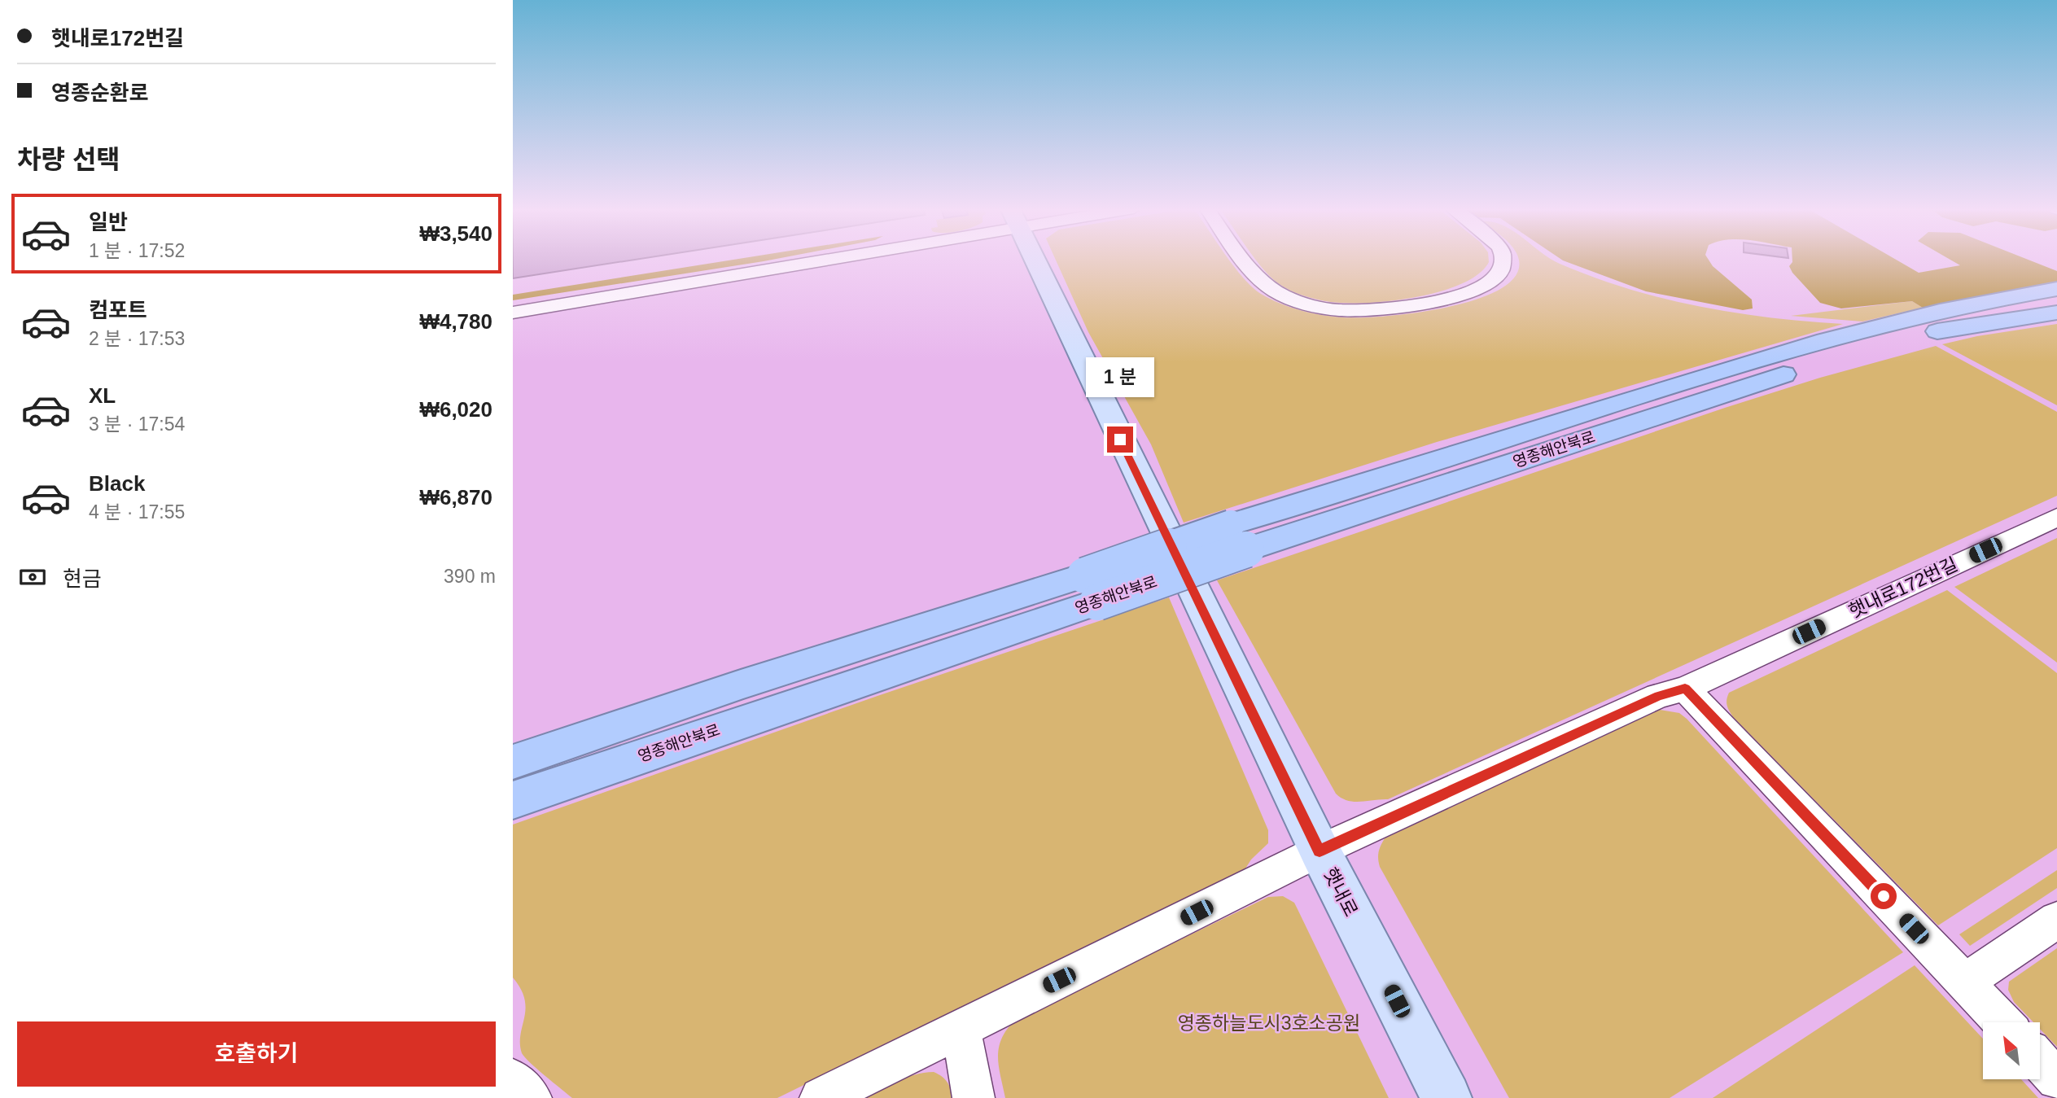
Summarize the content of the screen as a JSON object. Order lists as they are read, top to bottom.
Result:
{
  "streets": {
    "highway": ["영종해안북로"],
    "main road": ["햇내로"],
    "street": ["햇내로172번길"]
  },
  "crossings": [
    ["햇내로172번길", "햇내로"]
  ],
  "parks": ["영종하늘도시3호소공원"],
  "north": "top left",
  "page": {
    "banner": ["햇내로172번길", "영종순환로"],
    "heading": "차량 선택",
    "list": [
      {
        "name": "일반",
        "note": "1 분 · 17:52",
        "value": "₩3,540"
      },
      {
        "name": "컴포트",
        "note": "2 분 · 17:53",
        "value": "₩4,780"
      },
      {
        "name": "XL",
        "note": "3 분 · 17:54",
        "value": "₩6,020"
      },
      {
        "name": "Black",
        "note": "4 분 · 17:55",
        "value": "₩6,870"
      }
    ],
    "bubble": "1 분",
    "pay": ["현금", "390 m"],
    "buttons": "호출하기"
  }
}
